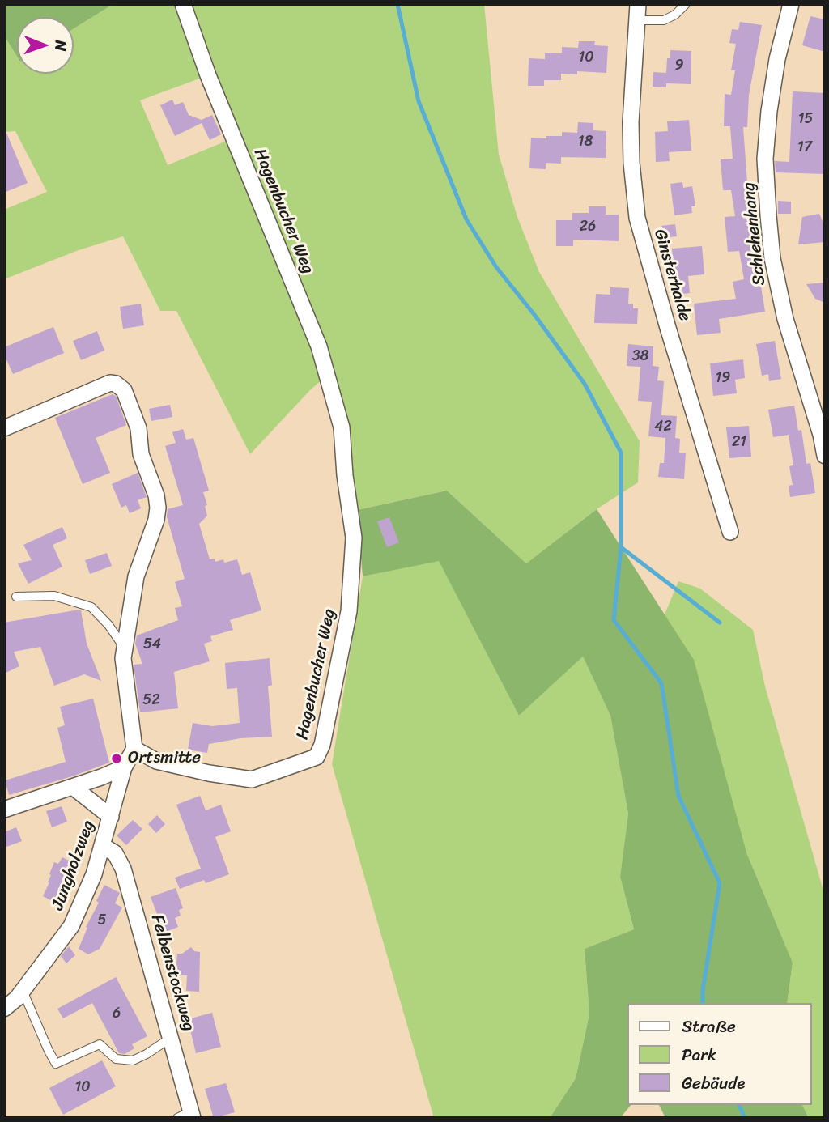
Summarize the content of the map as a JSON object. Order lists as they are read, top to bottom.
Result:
{
  "streets": {
    "street": [
      "Hagenbucher Weg",
      "Schlehenhang",
      "Ginsterhalde",
      "Jungholzweg",
      "Felbenstockweg"
    ]
  },
  "crossings": [
    ["Hagenbucher Weg", "Jungholzweg"],
    ["Jungholzweg", "Felbenstockweg"]
  ],
  "places": ["Ortsmitte"],
  "house_numbers": [
    "10",
    "9",
    "15",
    "18",
    "17",
    "26",
    "38",
    "19",
    "42",
    "21",
    "54",
    "52",
    "5",
    "6",
    "10"
  ],
  "legend": ["Straße", "Park", "Gebäude"],
  "north": "right"
}
